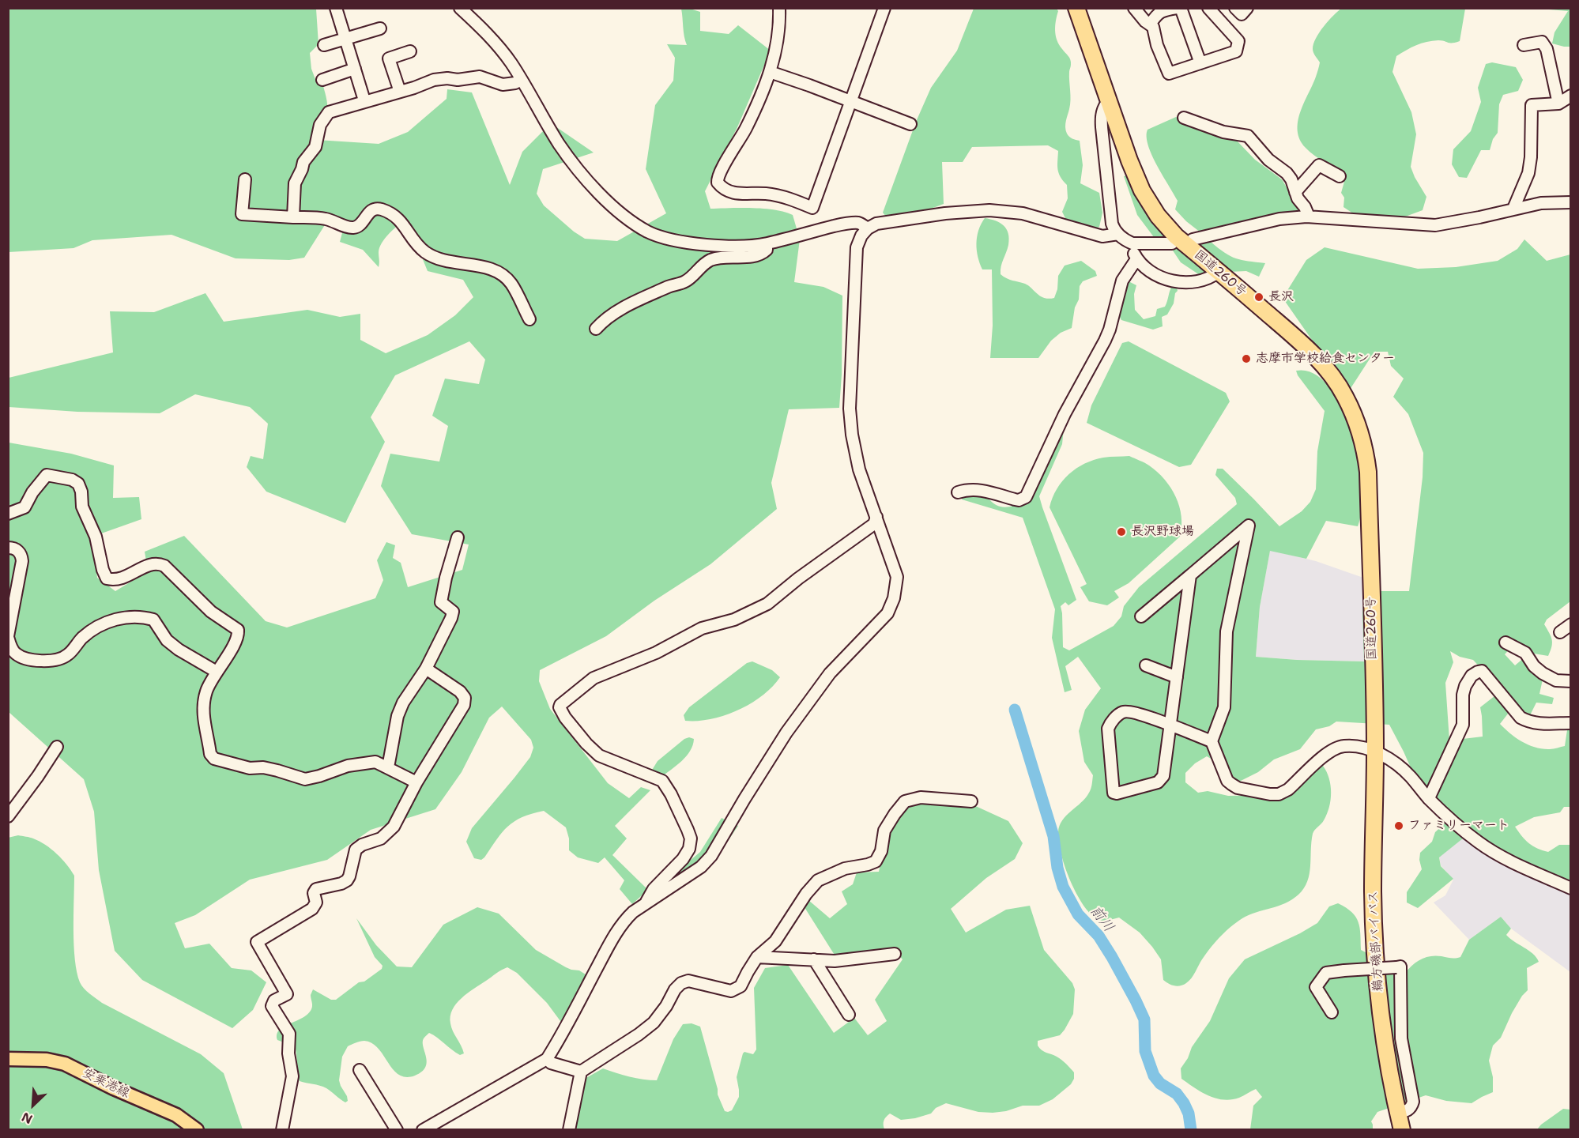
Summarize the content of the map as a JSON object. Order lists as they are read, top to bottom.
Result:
{
  "streets": {
    "highway": ["国道260号", "鵜方磯部バイパス"],
    "main road": ["安乗港線"]
  },
  "crossings": [
    ["国道260号", "鵜方磯部バイパス"]
  ],
  "water": ["前川"],
  "places": [
    "長沢",
    "志摩市学校給食センター",
    "長沢野球場",
    "ファミリーマート"
  ],
  "north": "bottom left"
}
